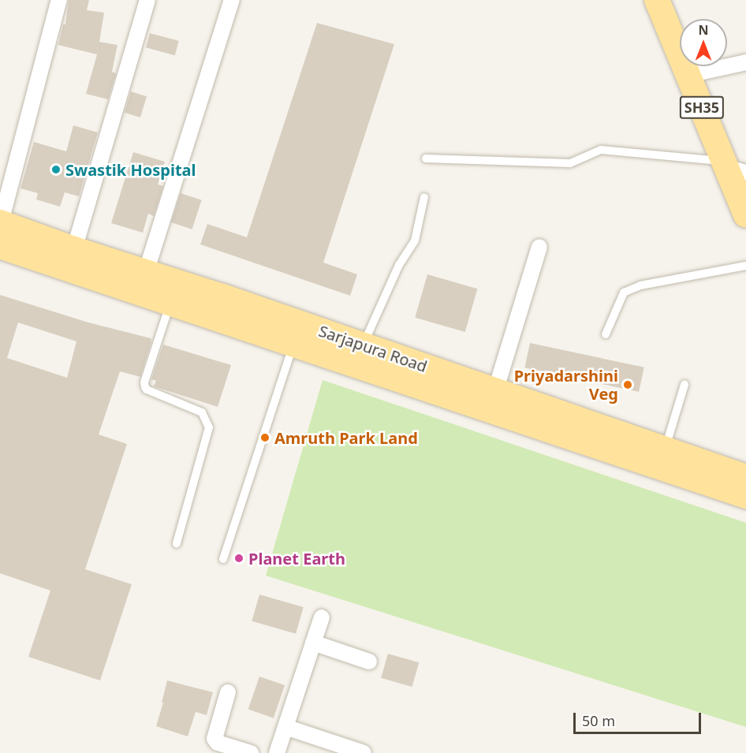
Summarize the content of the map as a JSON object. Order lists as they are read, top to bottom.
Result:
{
  "streets": {
    "main road": ["SH35", "Sarjapura Road"]
  },
  "places": [
    "Swastik Hospital",
    "Priyadarshini Veg",
    "Amruth Park Land",
    "Planet Earth"
  ],
  "scale_bar": "50 m",
  "north": "top"
}
